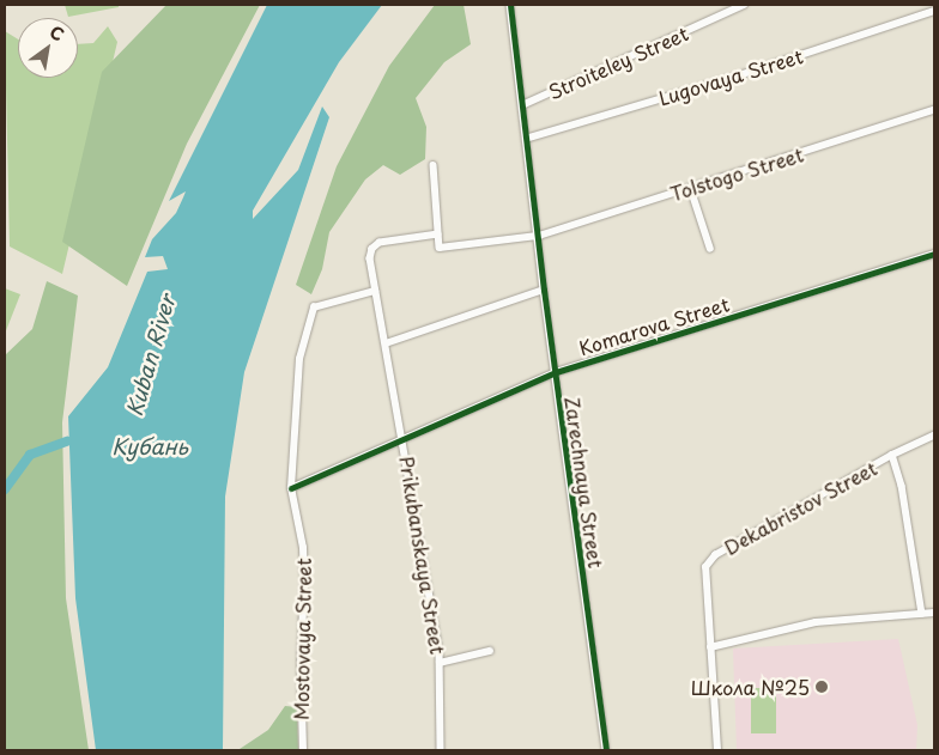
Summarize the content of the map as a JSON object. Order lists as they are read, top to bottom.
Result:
{
  "streets": {
    "street": [
      "Stroiteley Street",
      "Lugovaya Street",
      "Tolstogo Street",
      "Komarova Street",
      "Zarechnaya Street",
      "Dekabristov Street",
      "Prikubanskaya Street",
      "Mostovaya Street"
    ]
  },
  "crossings": [
    ["Stroiteley Street", "Zarechnaya Street"],
    ["Lugovaya Street", "Zarechnaya Street"],
    ["Tolstogo Street", "Zarechnaya Street"],
    ["Tolstogo Street", "Prikubanskaya Street"],
    ["Komarova Street", "Zarechnaya Street"],
    ["Komarova Street", "Prikubanskaya Street"],
    ["Komarova Street", "Mostovaya Street"],
    ["Prikubanskaya Street", "Mostovaya Street"]
  ],
  "water": ["Kuban River", "Кубань"],
  "places": ["Школа №25"],
  "north": "top right"
}
